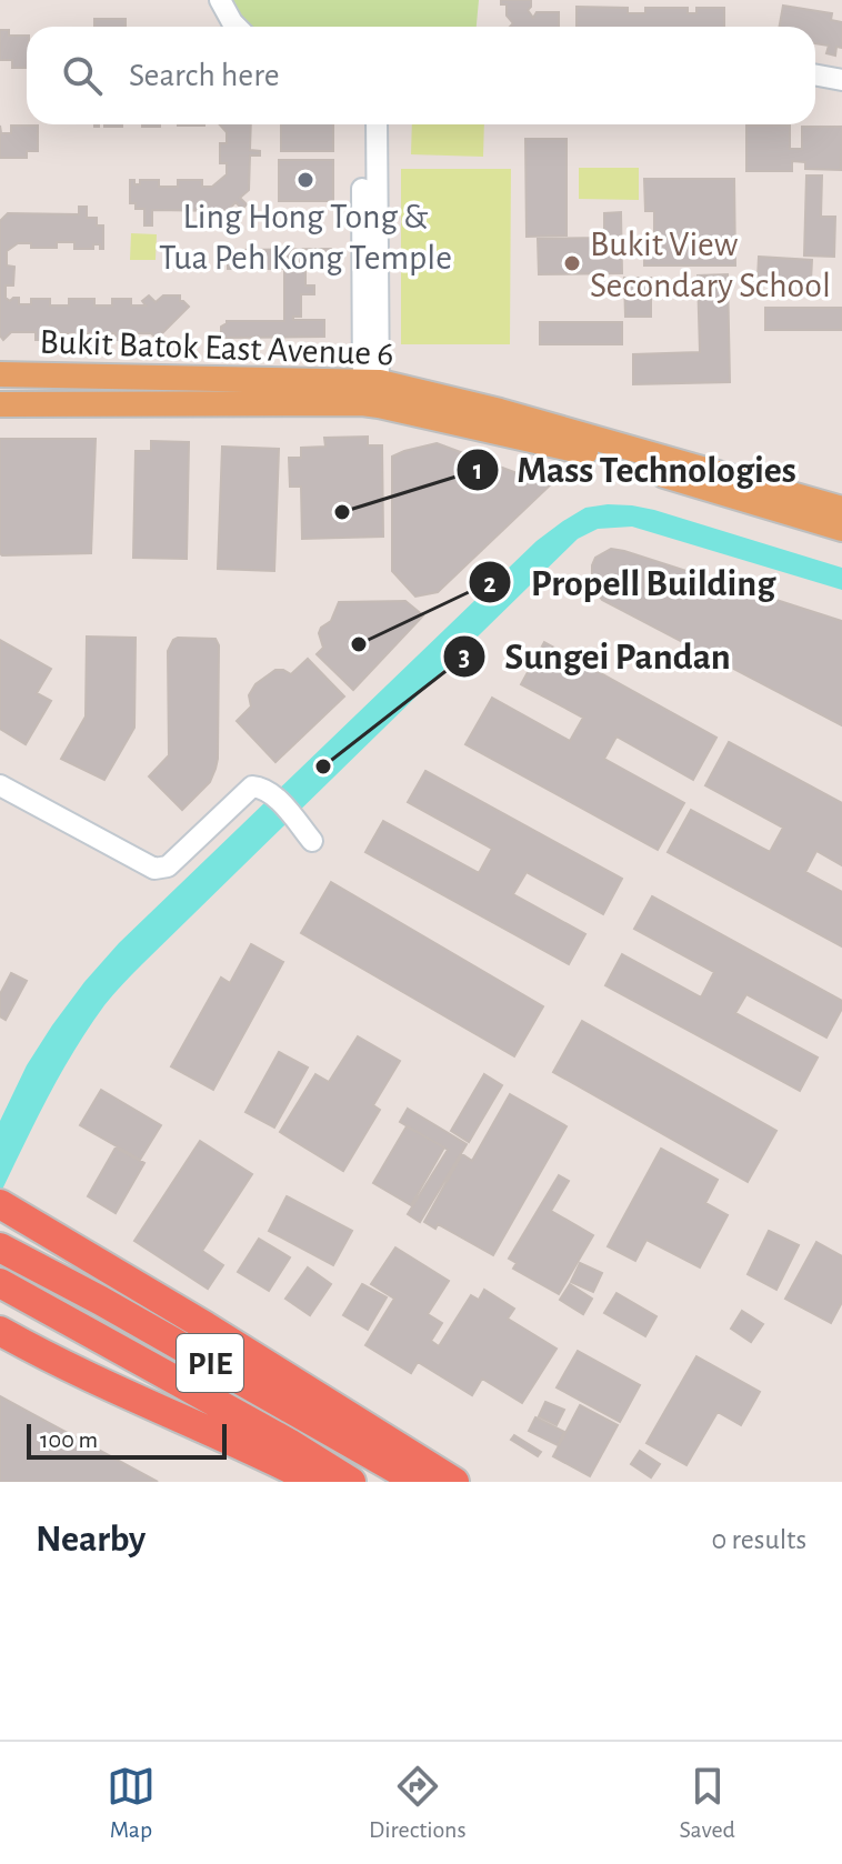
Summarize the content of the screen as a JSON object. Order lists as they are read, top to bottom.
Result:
{
  "streets": {
    "highway": ["PIE"],
    "main road": ["Bukit Batok East Avenue 6"]
  },
  "places": [
    "Ling Hong Tong & Tua Peh Kong Temple",
    "Bukit View Secondary School",
    "Mass Technologies",
    "Propell Building",
    "Sungei Pandan"
  ],
  "scale_bar": "100 m",
  "page": {
    "search": "Search here",
    "scale": "100 m",
    "heading": ["Nearby", "0 results"],
    "nav": ["Map", "Directions", "Saved"]
  }
}
